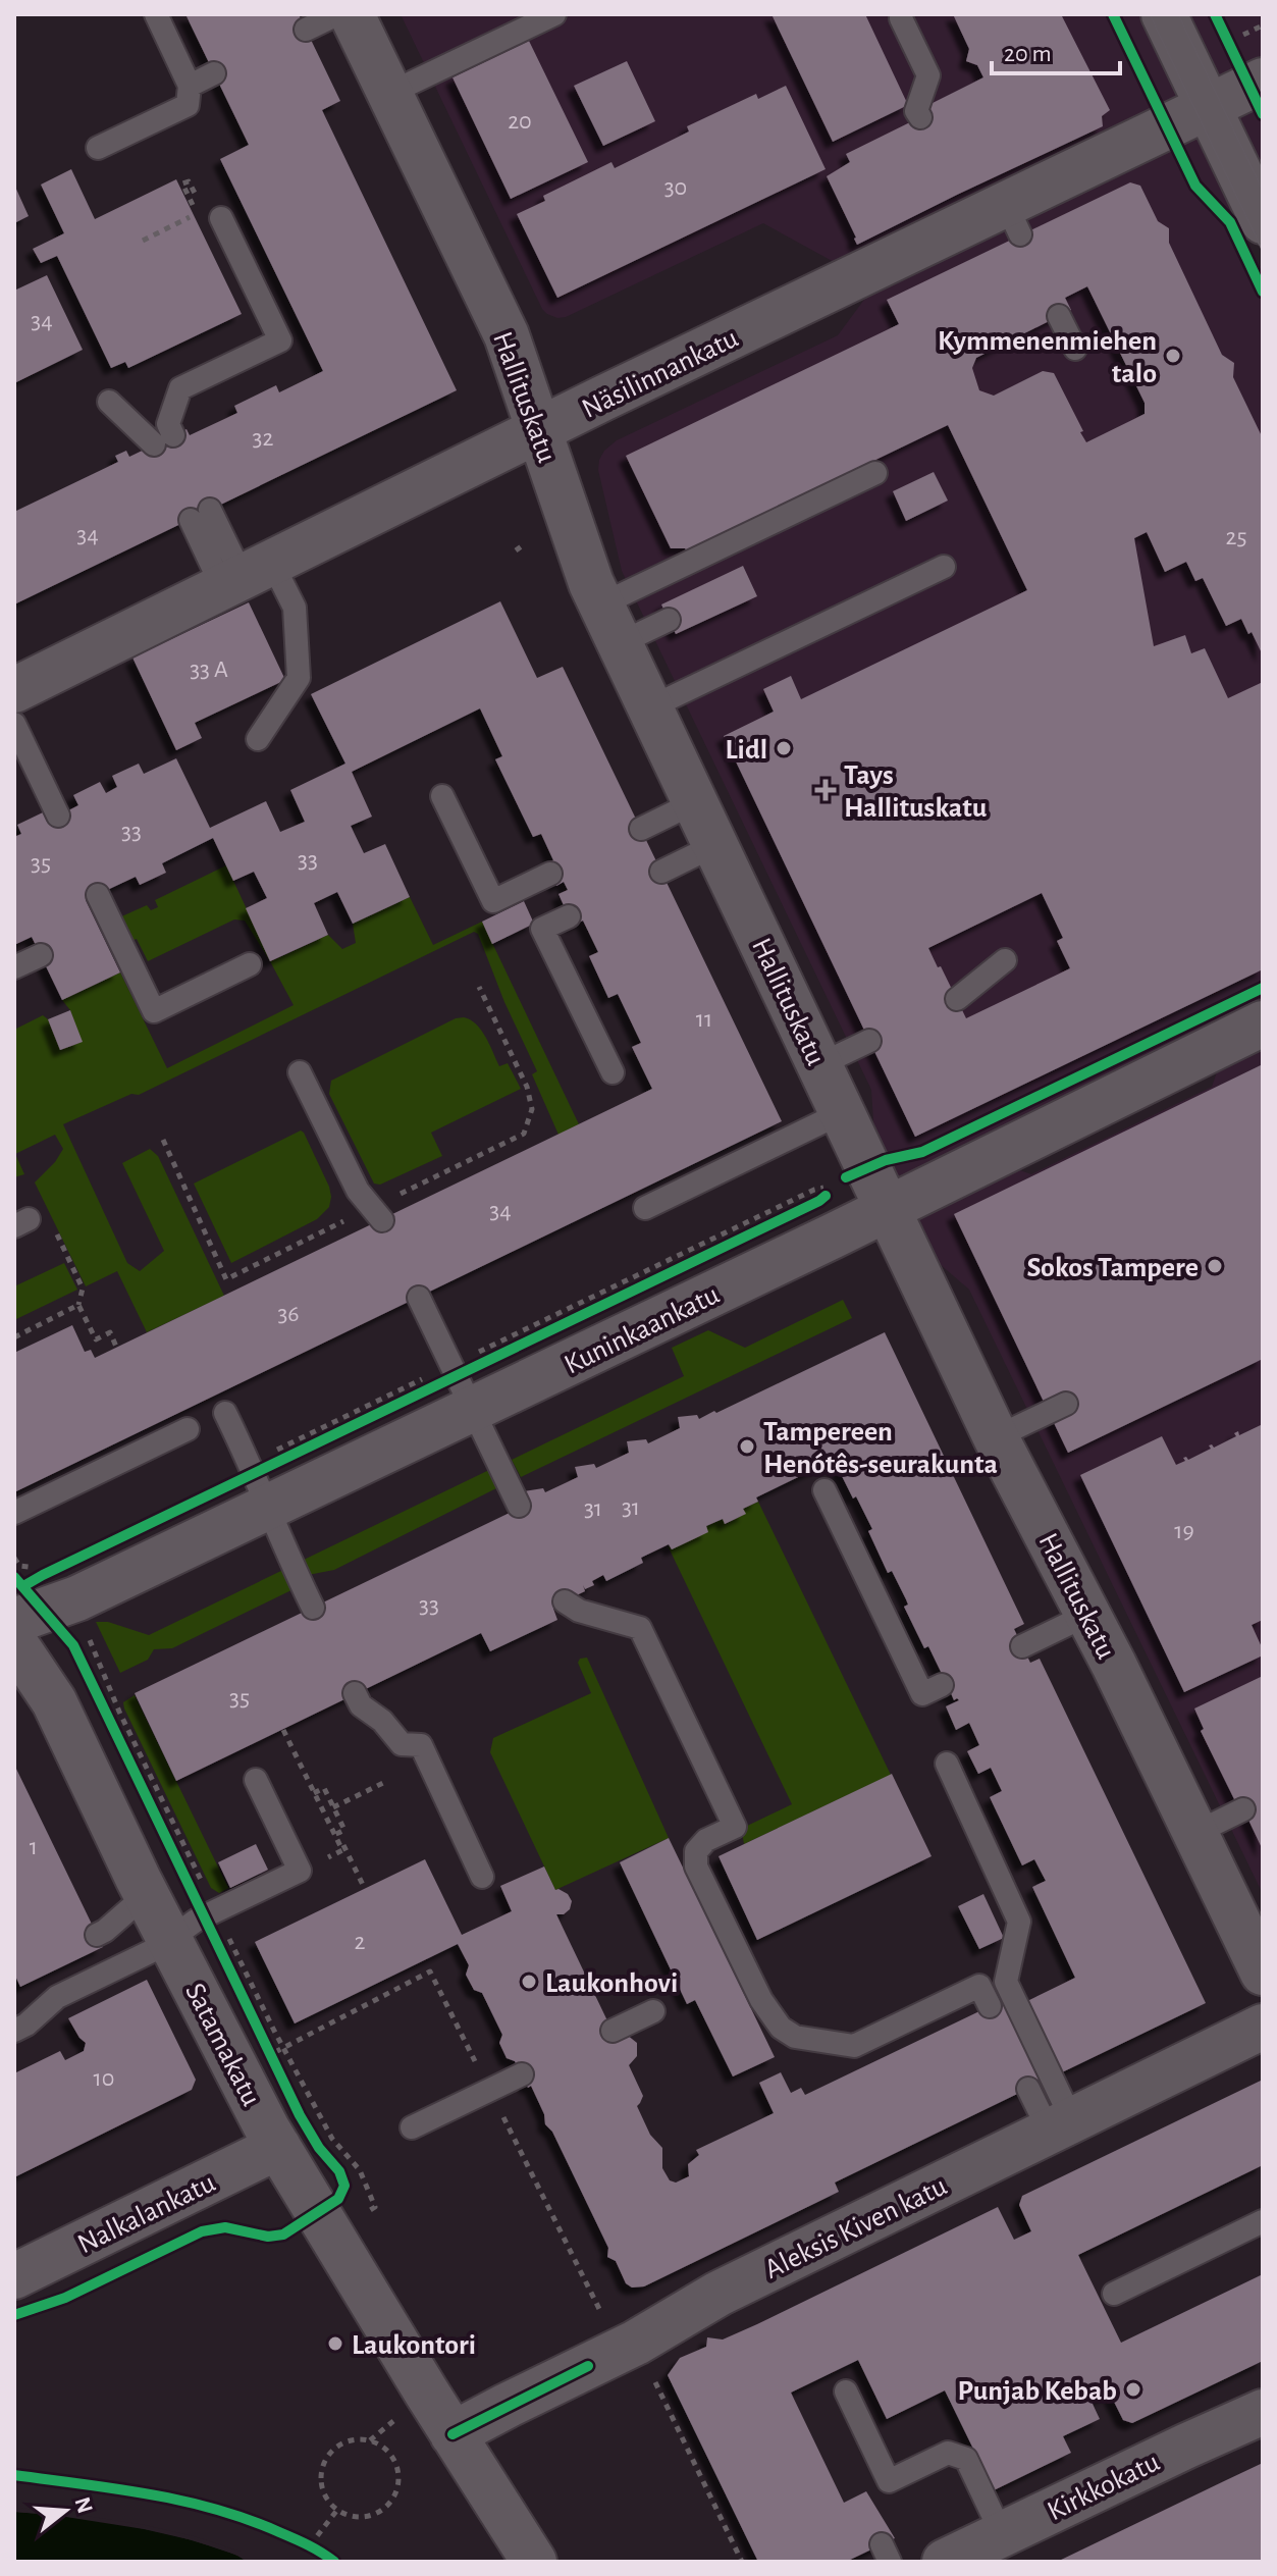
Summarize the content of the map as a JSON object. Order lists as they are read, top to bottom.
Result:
{
  "streets": {
    "street": [
      "Näsilinnankatu",
      "Hallituskatu",
      "Kuninkaankatu",
      "Satamakatu",
      "Nalkalankatu",
      "Aleksis Kiven katu",
      "Kirkkokatu"
    ]
  },
  "crossings": [
    ["Näsilinnankatu", "Hallituskatu"],
    ["Hallituskatu", "Kuninkaankatu"],
    ["Satamakatu", "Nalkalankatu"],
    ["Satamakatu", "Aleksis Kiven katu"]
  ],
  "places": {
    "other": [
      "Kymmenenmiehen talo",
      "Lidl",
      "Sokos Tampere",
      "Tampereen Henótês-seurakunta",
      "Laukonhovi",
      "Laukontori",
      "Punjab Kebab"
    ],
    "health": ["Tays Hallituskatu"]
  },
  "house_numbers": [
    "20",
    "30",
    "34",
    "32",
    "34",
    "25",
    "33 A",
    "33",
    "33",
    "35",
    "11",
    "34",
    "36",
    "31",
    "31",
    "19",
    "33",
    "35",
    "1",
    "2",
    "10"
  ],
  "scale_bar": "20 m",
  "north": "right"
}
